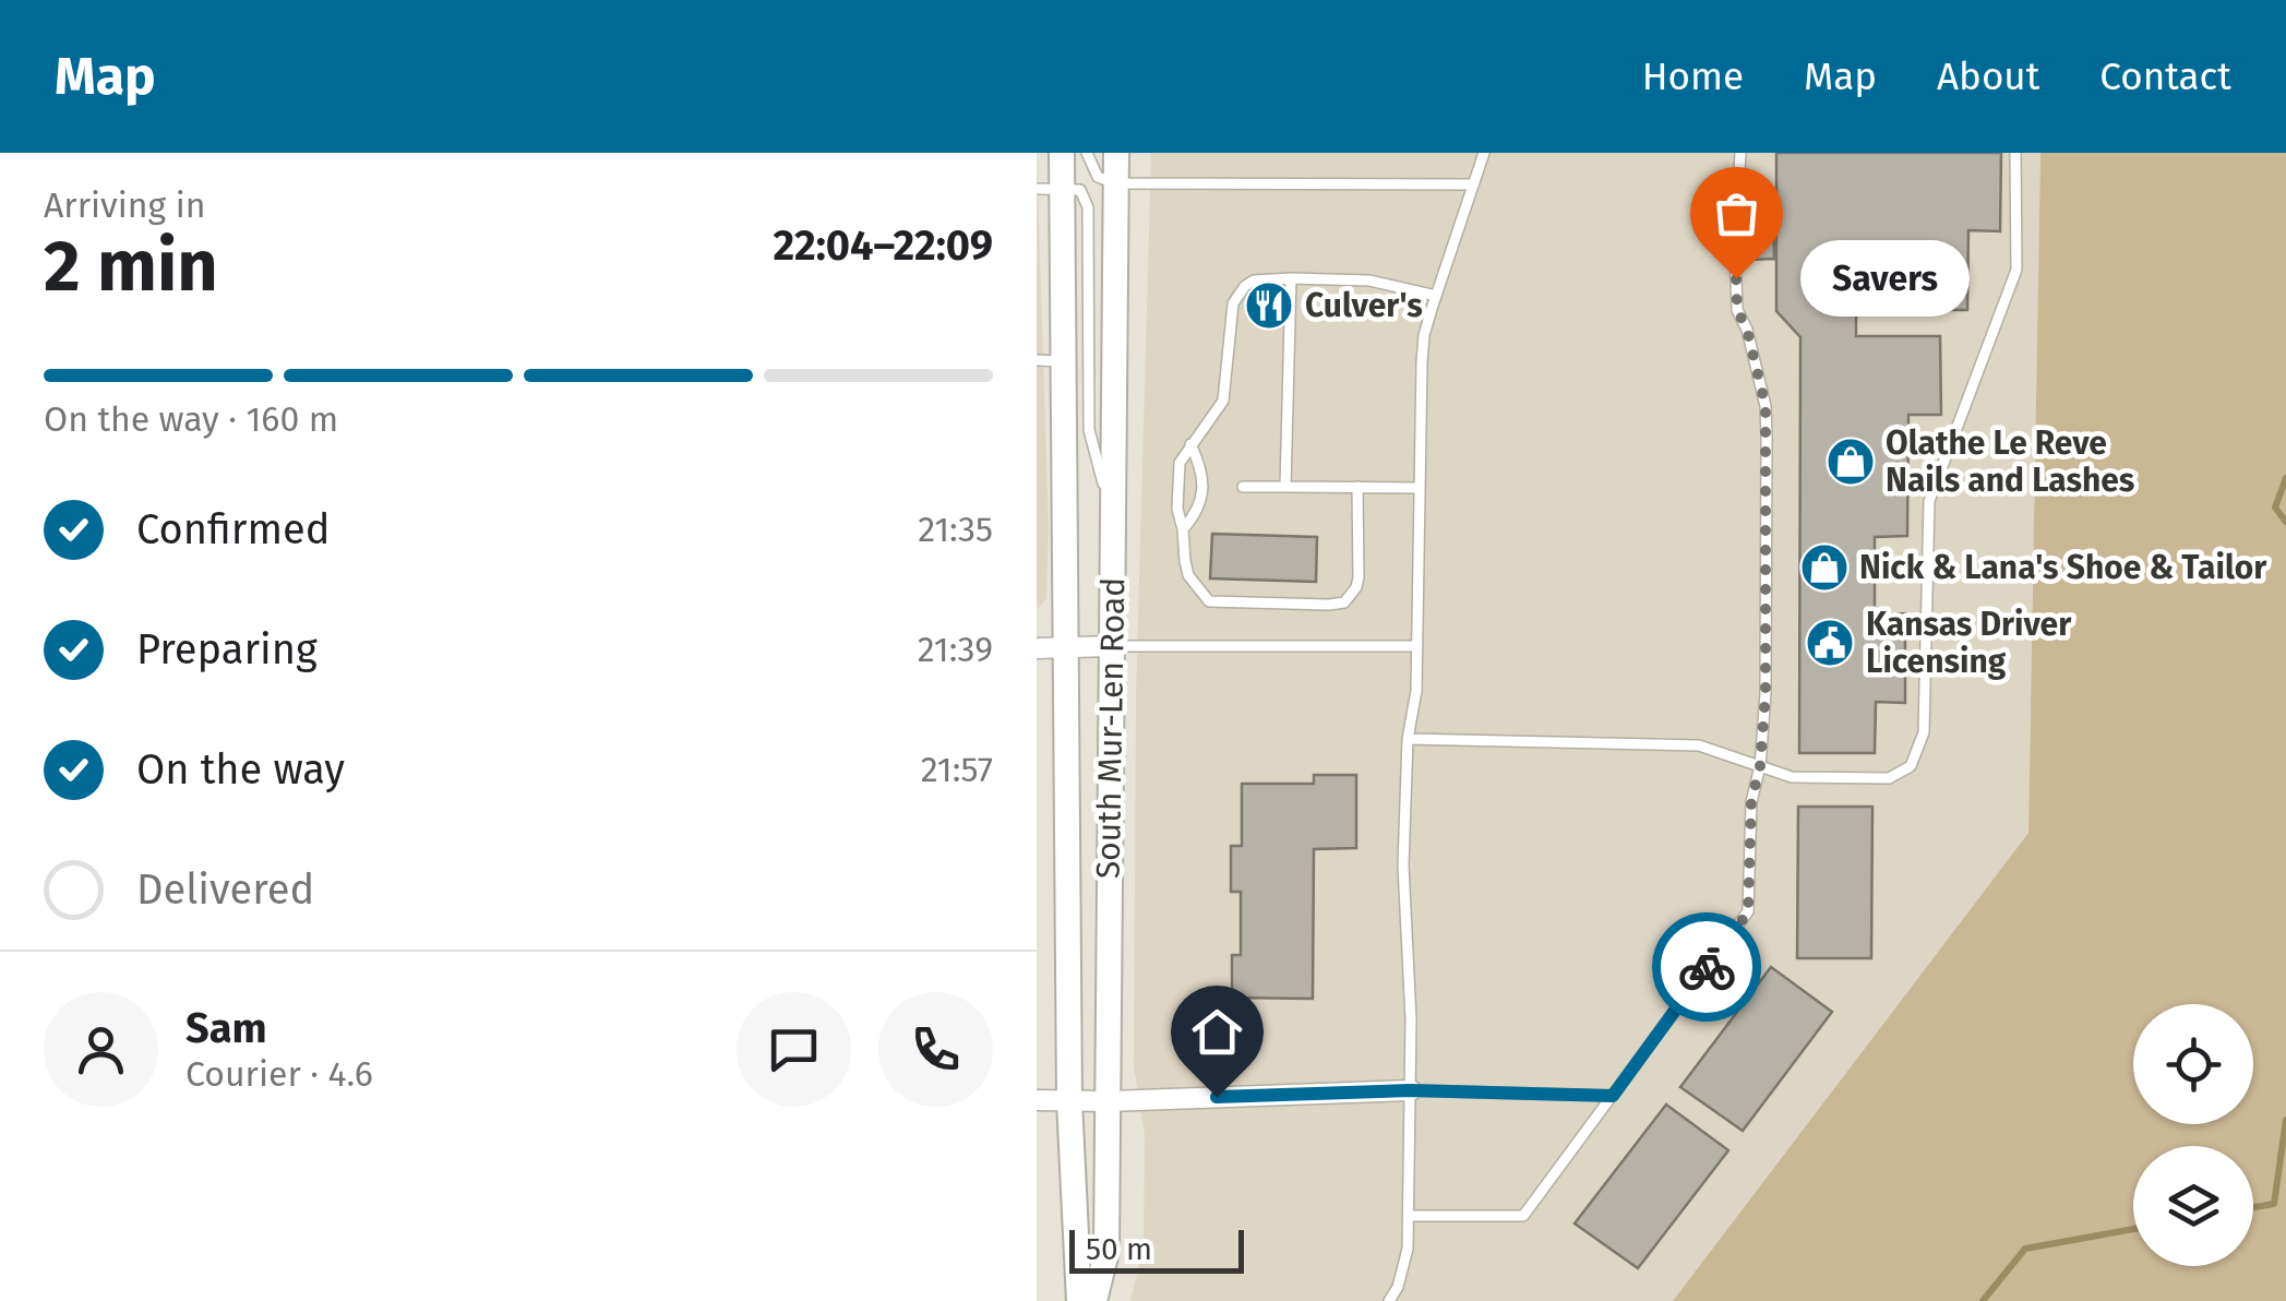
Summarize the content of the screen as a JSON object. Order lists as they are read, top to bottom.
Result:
{
  "streets": {
    "main road": ["South Mur-Len Road"]
  },
  "places": {
    "other": ["Savers"],
    "restaurant": ["Culver's"],
    "shop": ["Olathe Le Reve Nails and Lashes", "Nick & Lana's Shoe & Tailor"],
    "public building": ["Kansas Driver Licensing"]
  },
  "scale_bar": "50 m",
  "page": {
    "header": "Map",
    "nav": [
      "Home",
      "Map",
      "About",
      "Contact"
    ],
    "heading": ["2 min", "Arriving in", "22:04–22:09"],
    "panel": ["Sam", "Courier · 4.6"],
    "bubble": "Savers",
    "bar": "On the way · 160 m",
    "list": [
      ["Confirmed", "21:35"],
      ["Preparing", "21:39"],
      ["On the way", "21:57"],
      "Delivered"
    ],
    "scale": "50 m"
  }
}
